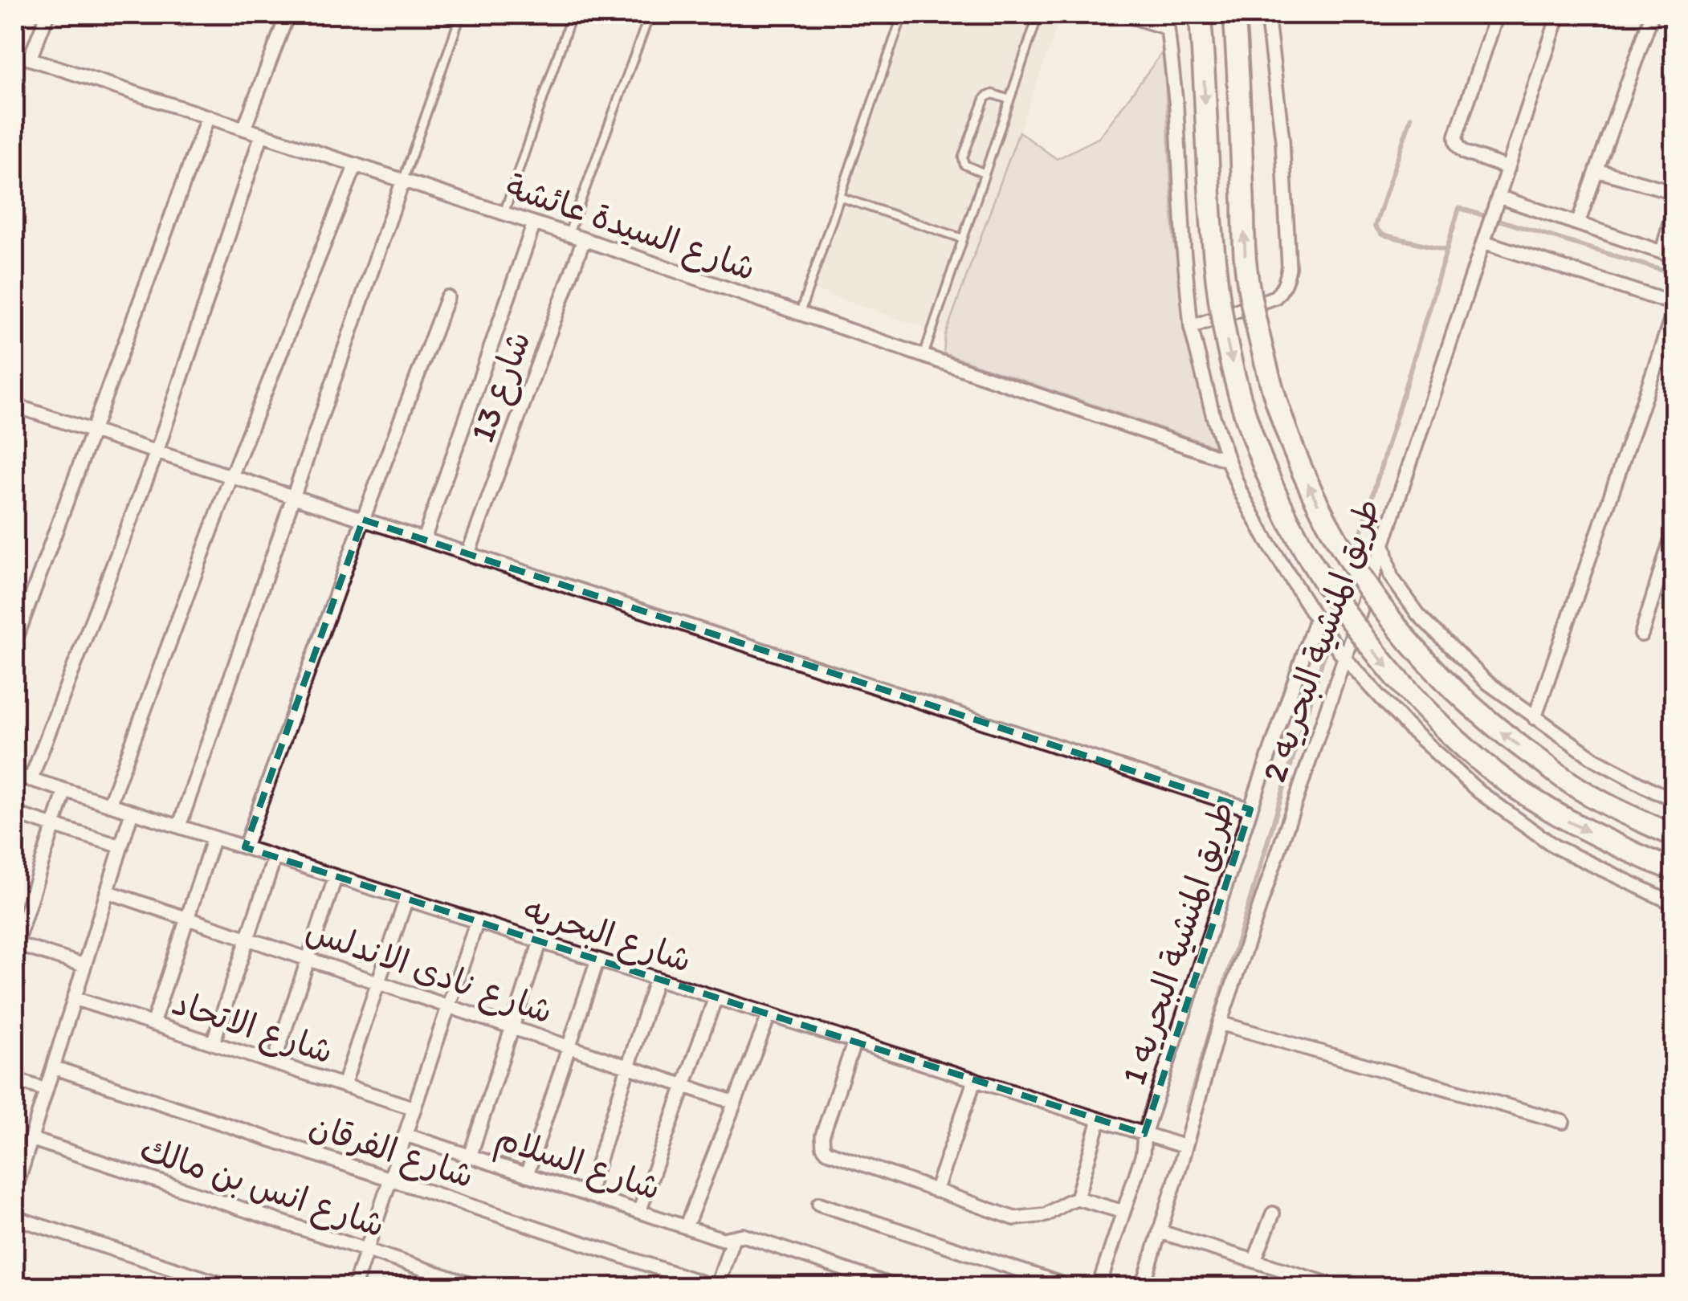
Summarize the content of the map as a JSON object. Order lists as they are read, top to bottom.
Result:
{
  "streets": {
    "street": [
      "شارع السيدة عائشة",
      "شارع 13",
      "طريق المنشية البحريه 2",
      "شارع البحريه",
      "طريق المنشية البحريه 1",
      "شارع نادى الاندلس",
      "شارع الاتحاد",
      "شارع الفرقان",
      "شارع السلام",
      "شارع انس بن مالك"
    ]
  },
  "crossings": [
    ["شارع السيدة عائشة", "شارع 13"],
    ["طريق المنشية البحريه 2", "شارع البحريه"],
    ["شارع البحريه", "طريق المنشية البحريه 1"]
  ]
}
